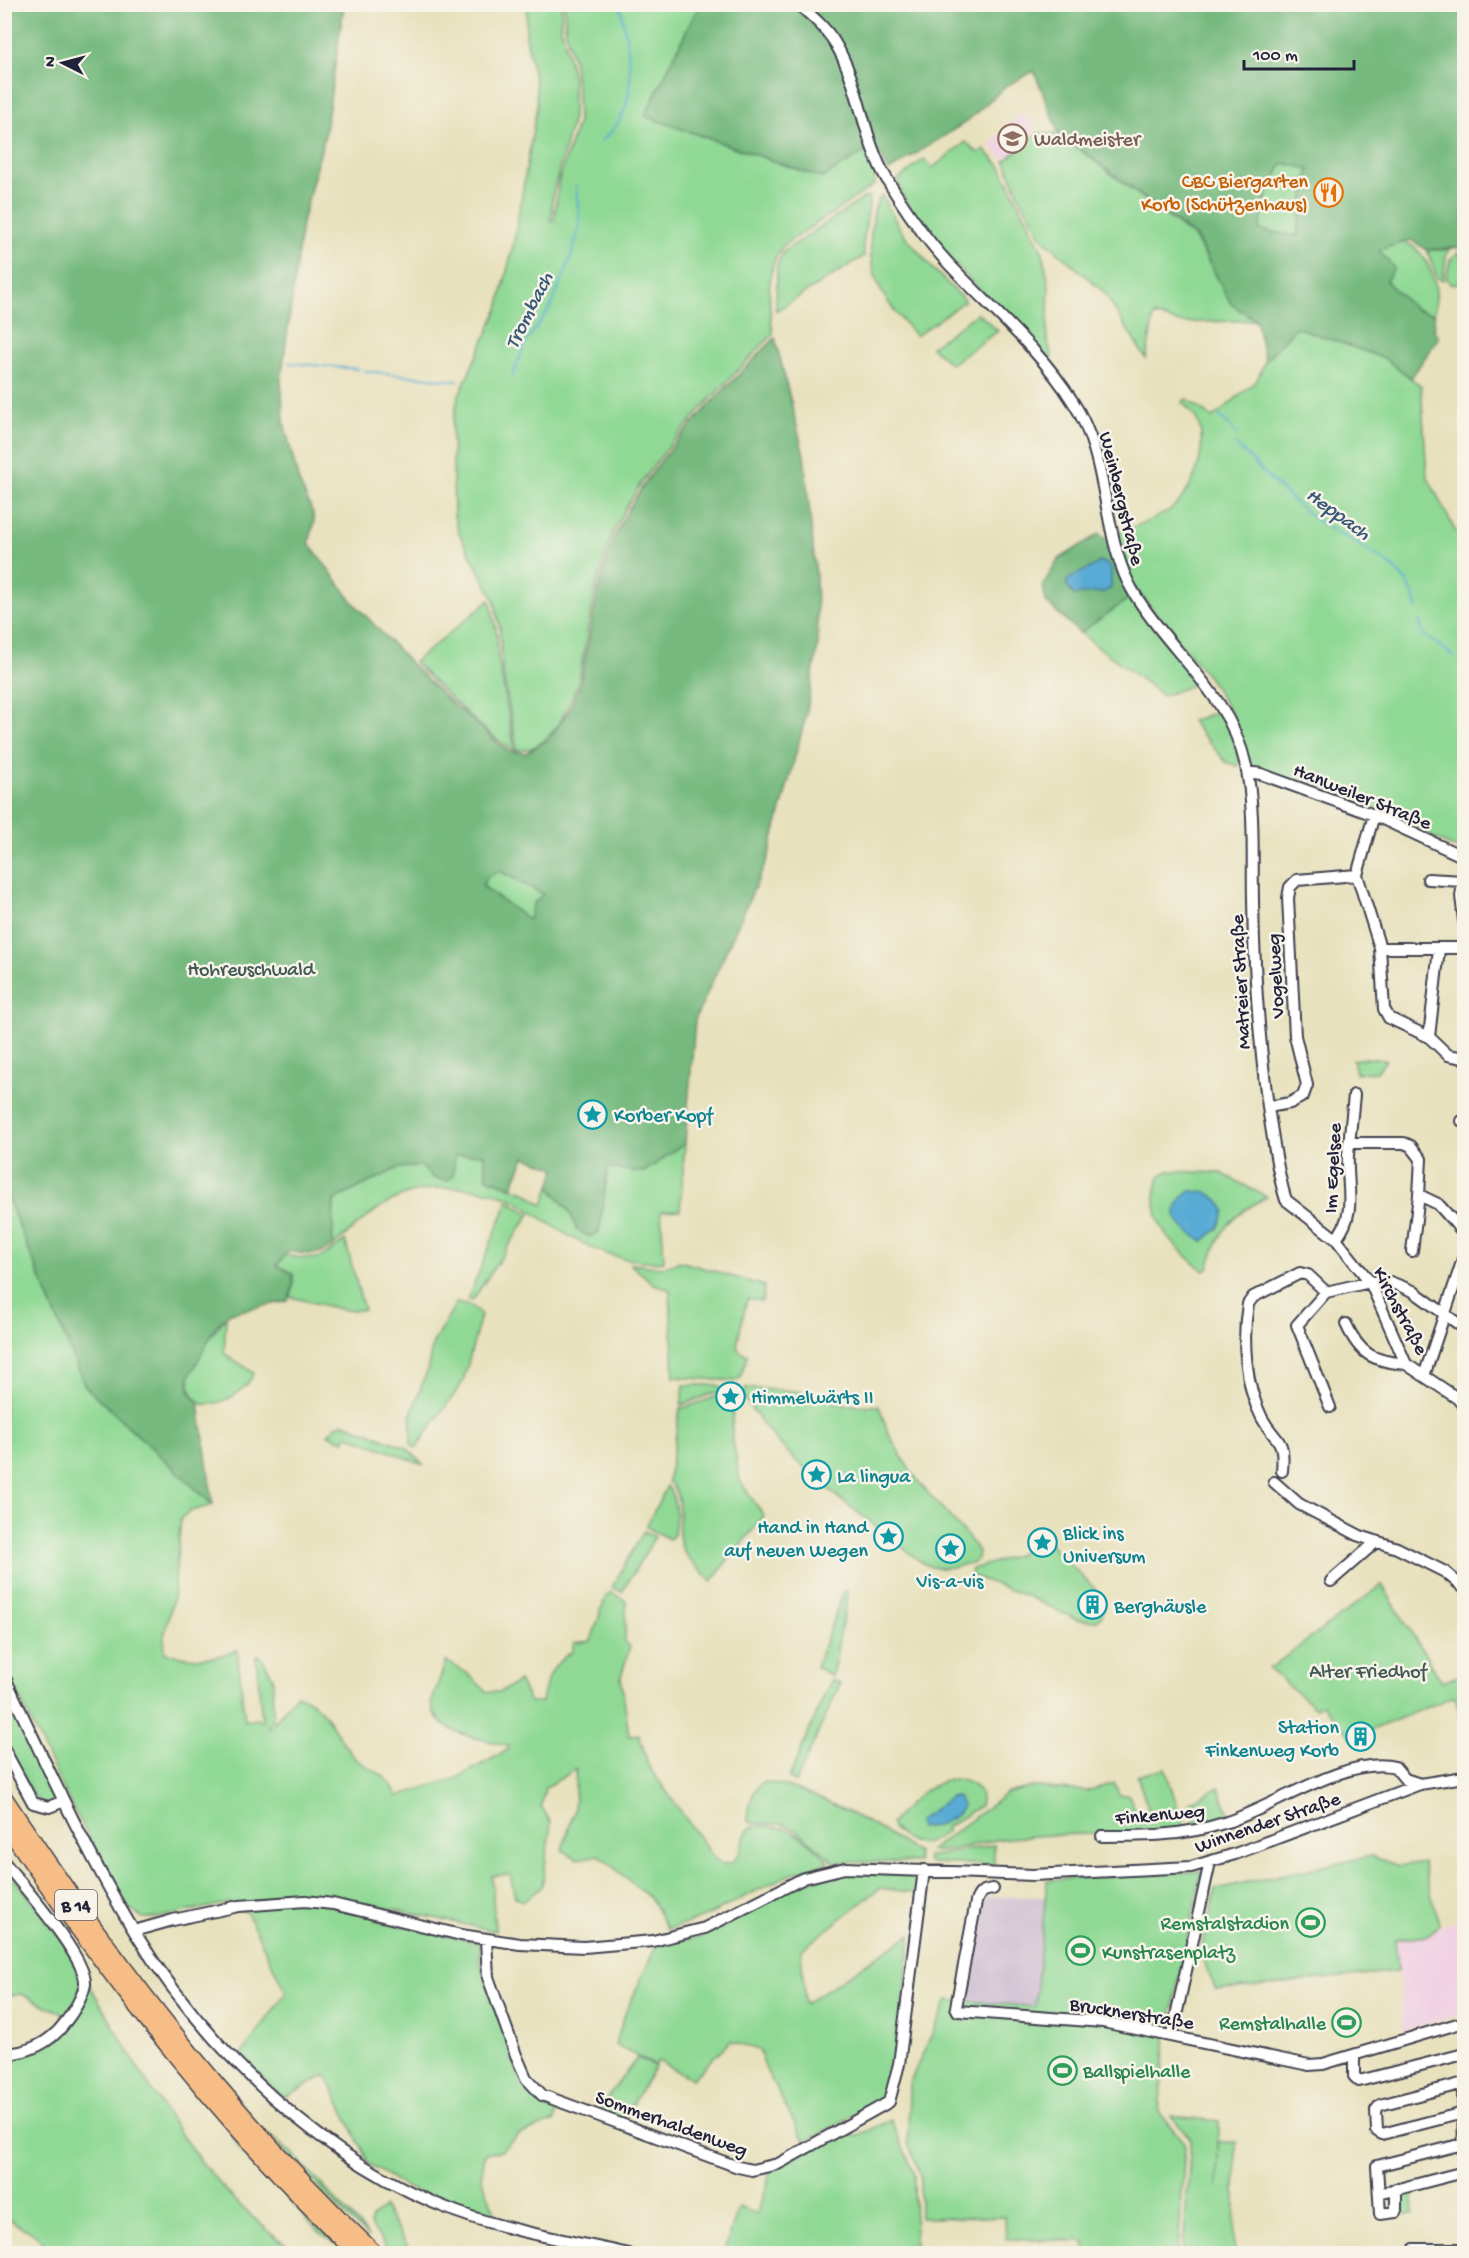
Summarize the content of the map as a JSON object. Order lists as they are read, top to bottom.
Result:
{
  "streets": {
    "highway": ["B 14"],
    "street": [
      "Weinbergstraße",
      "Hanweiler Straße",
      "Vogelweg",
      "Matreier Straße",
      "Im Egelsee",
      "Kirchstraße",
      "Finkenweg",
      "Winnender Straße",
      "Brucknerstraße",
      "Sommerhaldenweg"
    ]
  },
  "crossings": [
    ["Weinbergstraße", "Matreier Straße"],
    ["Hanweiler Straße", "Matreier Straße"],
    ["Vogelweg", "Matreier Straße"],
    ["Matreier Straße", "Kirchstraße"],
    ["Im Egelsee", "Kirchstraße"],
    ["Finkenweg", "Winnender Straße"],
    ["Winnender Straße", "Sommerhaldenweg"]
  ],
  "water": ["Trombach", "Heppach"],
  "parks": ["Hohreuschwald", "Alter Friedhof"],
  "places": {
    "school or university": ["Waldmeister"],
    "restaurant": ["CBC Biergarten Korb (Schützenhaus)"],
    "place": [
      "Korber Kopf",
      "Himmelwärts II",
      "La lingua",
      "Hand in Hand auf neuen Wegen",
      "Blick ins Universum",
      "Vis-a-vis"
    ],
    "building": ["Berghäusle", "Station Finkenweg Korb"],
    "sports": [
      "Remstalstadion",
      "Kunstrasenplatz",
      "Remstalhalle",
      "Ballspielhalle"
    ]
  },
  "scale_bar": "100 m",
  "north": "left"
}
